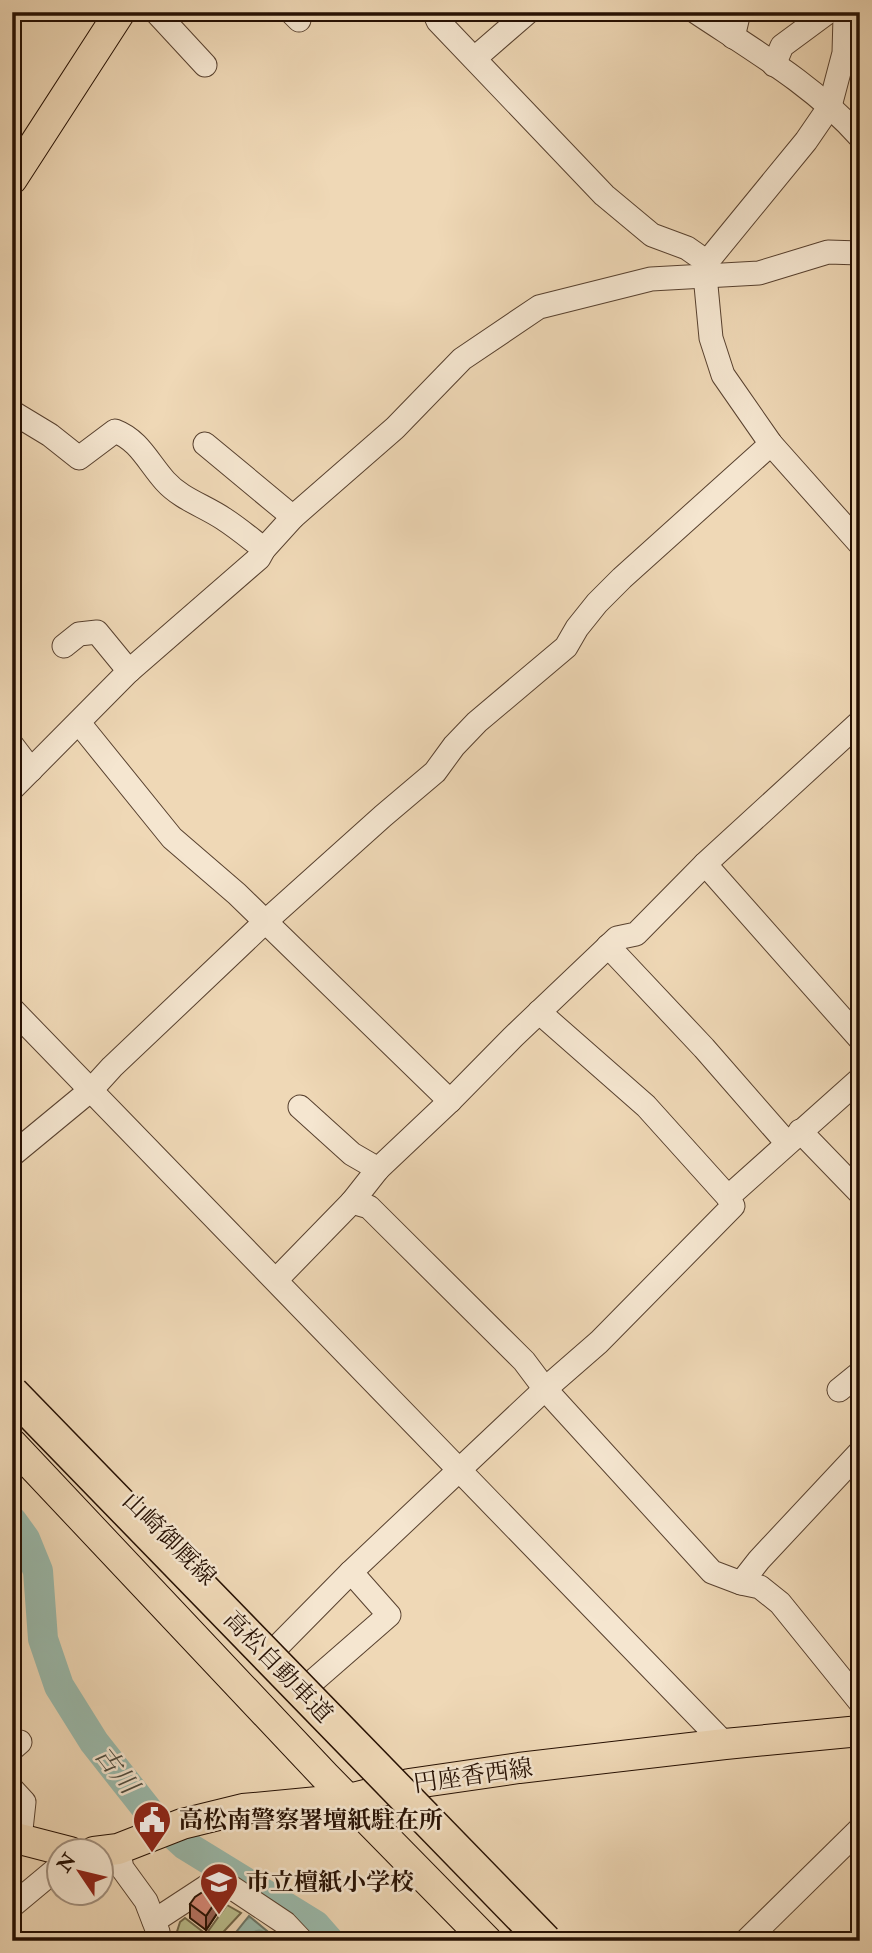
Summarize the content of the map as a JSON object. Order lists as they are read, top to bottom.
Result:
{
  "streets": {
    "highway": ["高松自動車道"],
    "main road": ["山崎御厩線", "円座香西線"]
  },
  "crossings": [
    ["山崎御厩線", "円座香西線"]
  ],
  "water": ["古川"],
  "places": {
    "public building": ["高松南警察署壇紙駐在所"],
    "school or university": ["市立檀紙小学校"]
  },
  "north": "top left"
}
